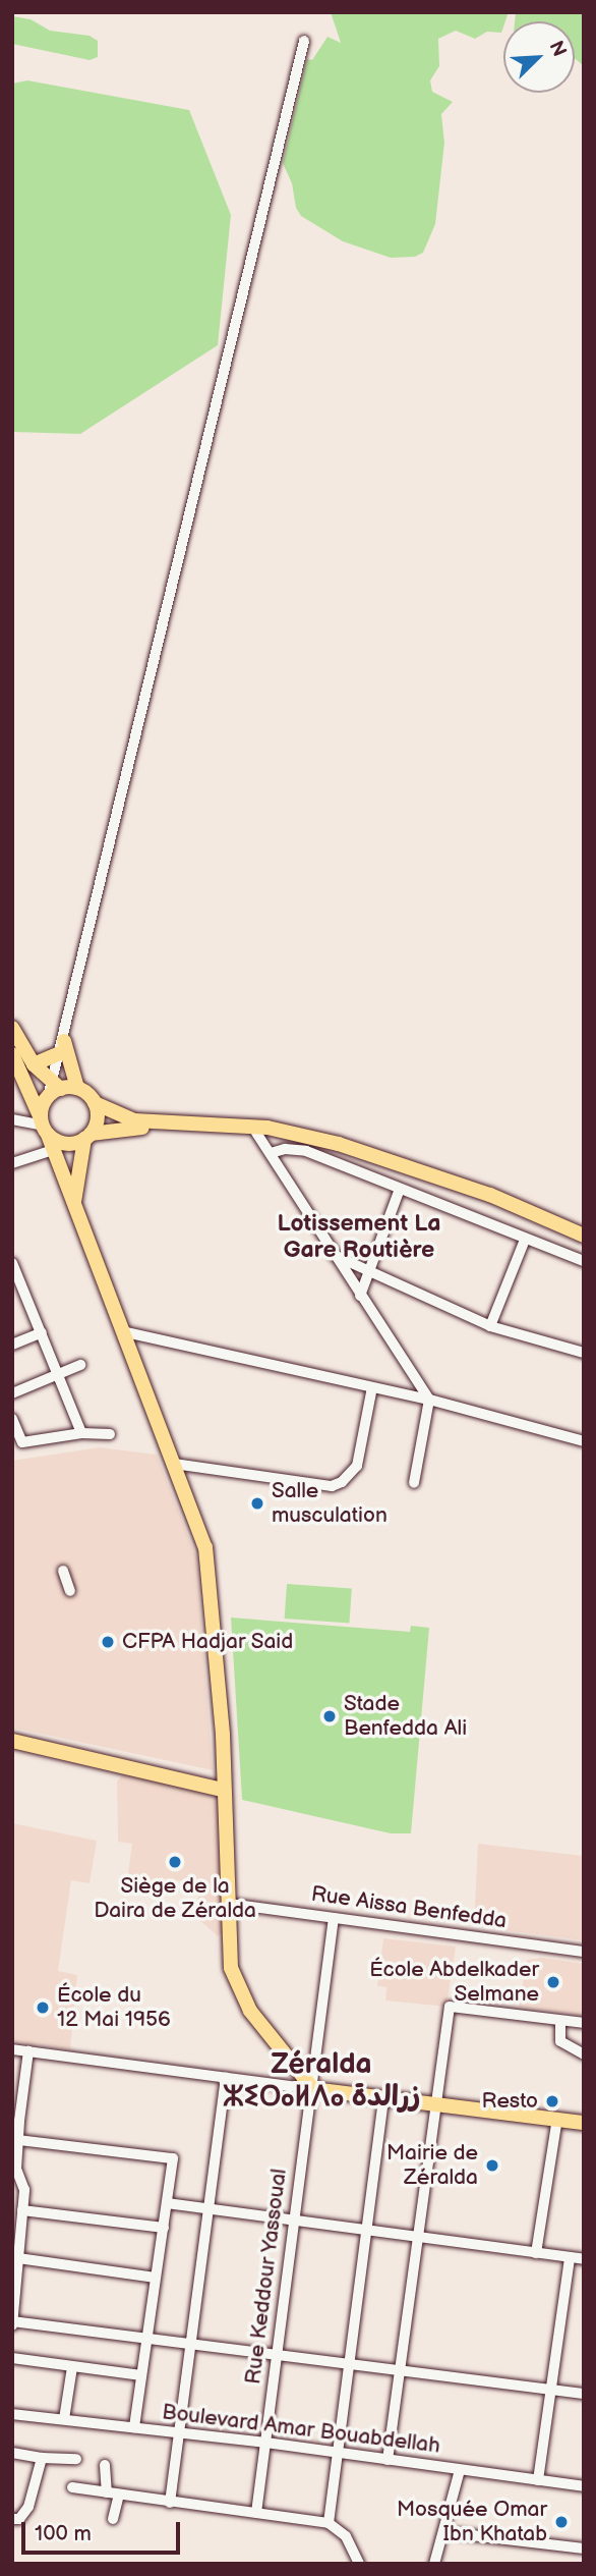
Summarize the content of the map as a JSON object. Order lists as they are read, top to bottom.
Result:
{
  "streets": {
    "street": ["Rue Aissa Benfedda", "Rue Keddour Yassoual", "Boulevard Amar Bouabdellah"]
  },
  "crossings": [
    ["Rue Aissa Benfedda", "Rue Keddour Yassoual"],
    ["Rue Keddour Yassoual", "Boulevard Amar Bouabdellah"]
  ],
  "districts": ["Lotissement La Gare Routière", "Zéralda ⵣⵉⵔⴰⵍⴷⴰ زرالدة"],
  "places": [
    "Salle musculation",
    "CFPA Hadjar Said",
    "Stade Benfedda Ali",
    "Siège de la Daira de Zéralda",
    "École Abdelkader Selmane",
    "École du 12 Mai 1956",
    "Resto",
    "Mairie de Zéralda",
    "Mosquée Omar Ibn Khatab"
  ],
  "scale_bar": "100 m",
  "north": "top right"
}
